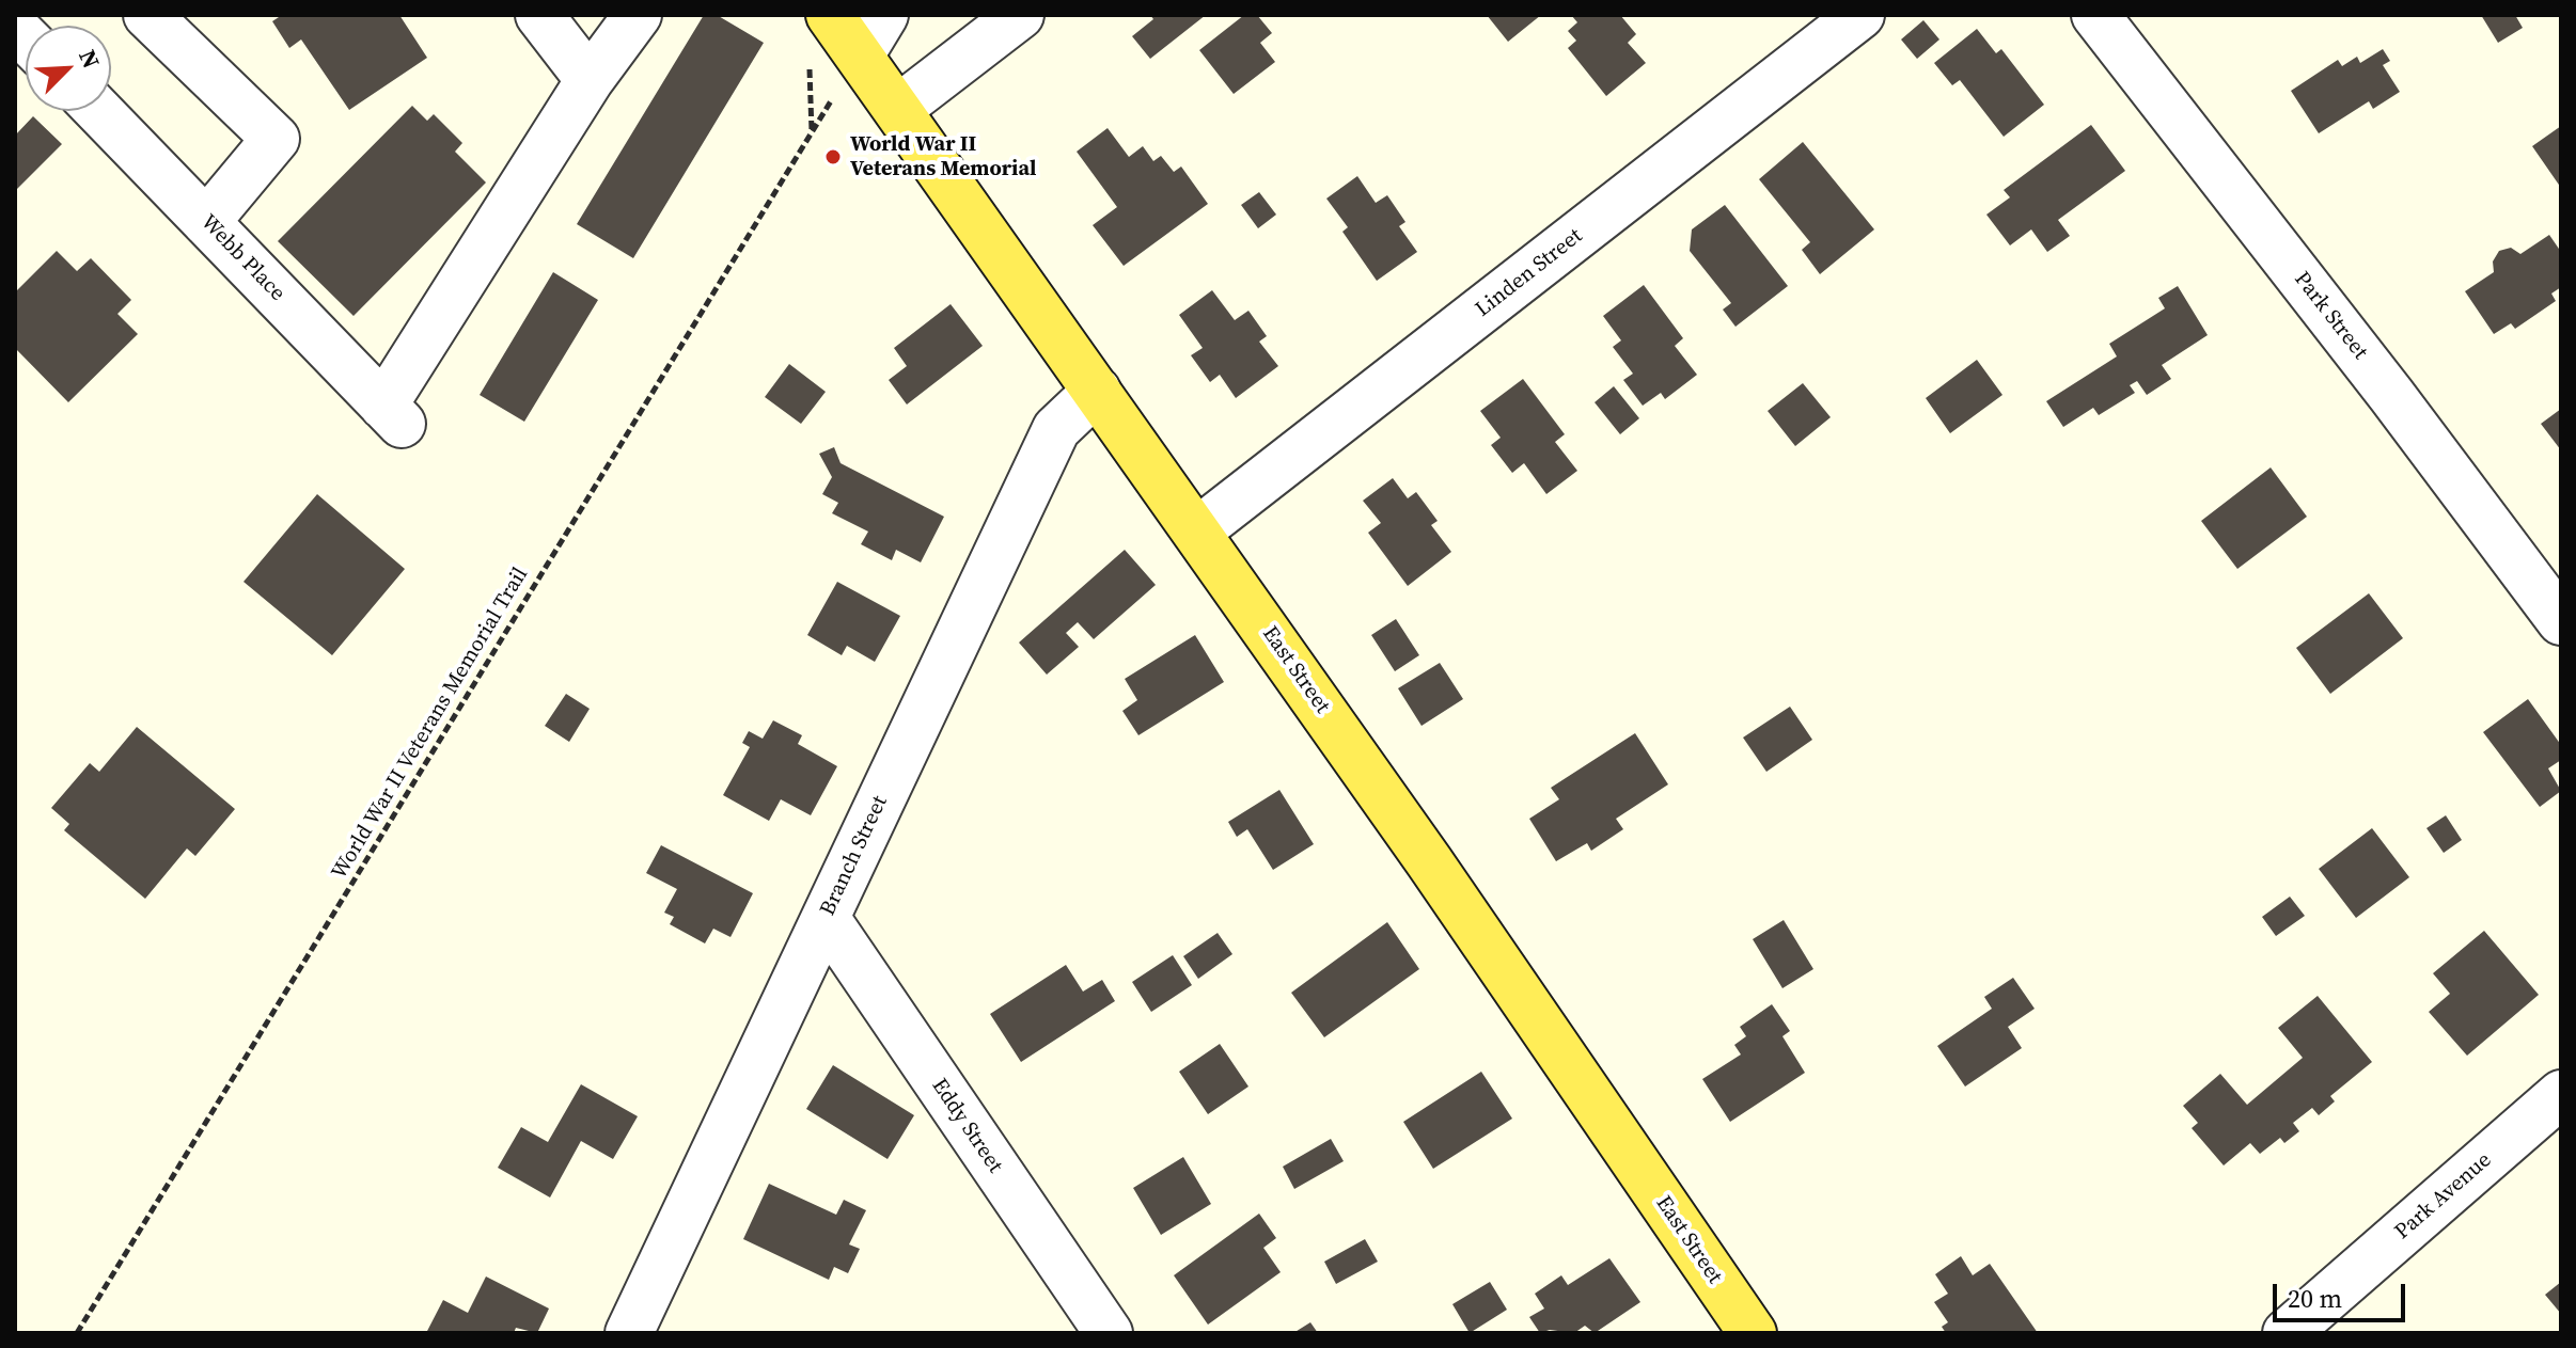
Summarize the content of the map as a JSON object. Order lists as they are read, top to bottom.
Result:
{
  "streets": {
    "main road": ["East Street"],
    "street": [
      "Webb Place",
      "Linden Street",
      "Park Street",
      "Branch Street",
      "Eddy Street",
      "Park Avenue"
    ],
    "path": ["World War II Veterans Memorial Trail"]
  },
  "crossings": [
    ["Linden Street", "East Street"],
    ["East Street", "World War II Veterans Memorial Trail"],
    ["East Street", "Branch Street"],
    ["Branch Street", "Eddy Street"]
  ],
  "places": ["World War II Veterans Memorial"],
  "scale_bar": "20 m",
  "north": "top right"
}
